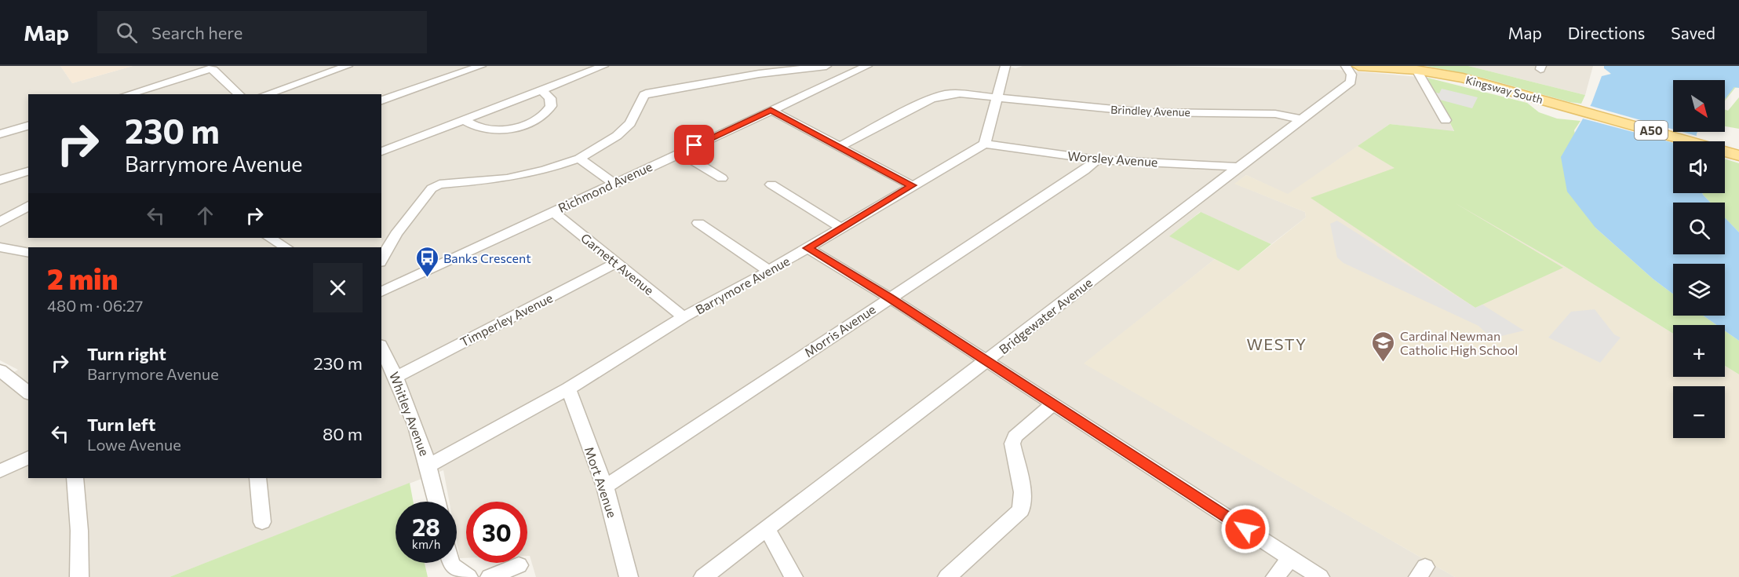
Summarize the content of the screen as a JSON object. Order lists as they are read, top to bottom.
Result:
{
  "streets": {
    "main road": ["Kingsway South", "A50"],
    "street": [
      "Brindley Avenue",
      "Worsley Avenue",
      "Richmond Avenue",
      "Garnett Avenue",
      "Barrymore Avenue",
      "Bridgewater Avenue",
      "Timperley Avenue",
      "Morris Avenue",
      "Whitley Avenue",
      "Mort Avenue"
    ]
  },
  "crossings": [
    ["Brindley Avenue", "Bridgewater Avenue"],
    ["Worsley Avenue", "Barrymore Avenue"],
    ["Worsley Avenue", "Bridgewater Avenue"],
    ["Worsley Avenue", "Morris Avenue"],
    ["Richmond Avenue", "Garnett Avenue"],
    ["Garnett Avenue", "Barrymore Avenue"],
    ["Garnett Avenue", "Timperley Avenue"],
    ["Barrymore Avenue", "Whitley Avenue"],
    ["Barrymore Avenue", "Mort Avenue"],
    ["Timperley Avenue", "Whitley Avenue"],
    ["Morris Avenue", "Mort Avenue"]
  ],
  "districts": ["WESTY"],
  "places": {
    "bus stop": ["Banks Crescent"],
    "school or university": ["Cardinal Newman Catholic High School"]
  },
  "north": "bottom right",
  "page": {
    "header": "Map",
    "search": "Search here",
    "nav": ["Map", "Directions", "Saved"],
    "map_buttons": ["+", "−"],
    "turn": ["230 m", "Barrymore Avenue"],
    "heading": ["2 min", "480 m · 06:27"],
    "list": [
      {
        "name": "Turn right",
        "note": "Barrymore Avenue",
        "value": "230 m"
      },
      {
        "name": "Turn left",
        "note": "Lowe Avenue",
        "value": "80 m"
      }
    ],
    "speed": "28 km/h",
    "limit": "30"
  }
}
